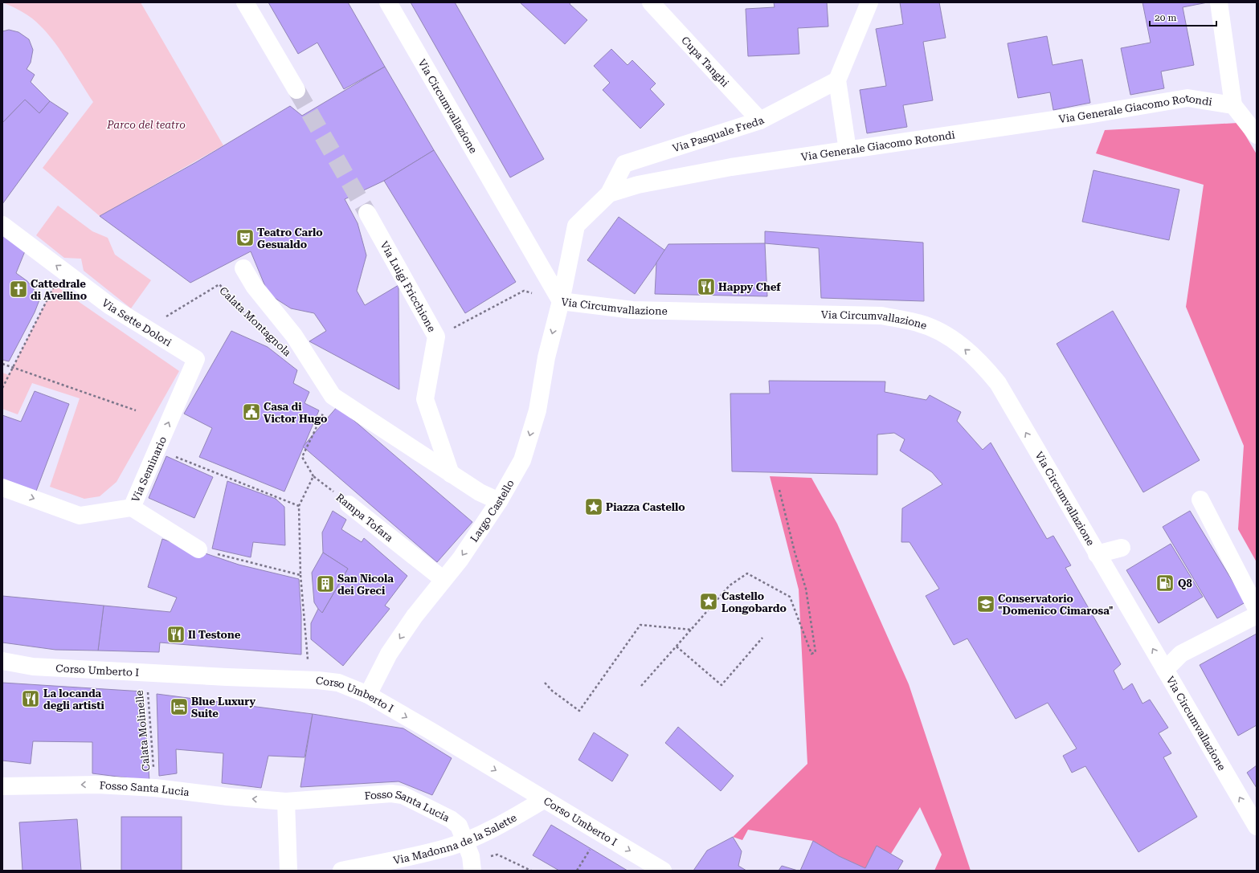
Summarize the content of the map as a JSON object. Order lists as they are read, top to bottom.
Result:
{
  "streets": {
    "street": [
      "Cupa Tanghi",
      "Via Circumvallazione",
      "Via Generale Giacomo Rotondi",
      "Via Pasquale Freda",
      "Via Luigi Fricchione",
      "Calata Montagnola",
      "Via Sette Dolori",
      "Via Seminario",
      "Largo Castello",
      "Rampa Tofara",
      "Corso Umberto I",
      "Fosso Santa Lucia",
      "Via Madonna de la Salette"
    ],
    "path": ["Calata Molinelle"]
  },
  "crossings": [
    ["Cupa Tanghi", "Via Pasquale Freda"],
    ["Via Circumvallazione", "Via Generale Giacomo Rotondi"],
    ["Via Circumvallazione", "Largo Castello"],
    ["Via Generale Giacomo Rotondi", "Via Pasquale Freda"],
    ["Via Generale Giacomo Rotondi", "Largo Castello"],
    ["Via Luigi Fricchione", "Calata Montagnola"],
    ["Calata Montagnola", "Via Sette Dolori"],
    ["Calata Montagnola", "Largo Castello"],
    ["Via Sette Dolori", "Via Seminario"],
    ["Largo Castello", "Rampa Tofara"],
    ["Largo Castello", "Corso Umberto I"],
    ["Corso Umberto I", "Calata Molinelle"],
    ["Corso Umberto I", "Via Madonna de la Salette"],
    ["Calata Molinelle", "Fosso Santa Lucia"]
  ],
  "one_way": [
    "Via Circumvallazione",
    "Largo Castello",
    "Corso Umberto I",
    "Fosso Santa Lucia"
  ],
  "parks": ["Parco del teatro"],
  "places": {
    "theatre": ["Teatro Carlo Gesualdo"],
    "restaurant": ["Happy Chef", "Il Testone", "La locanda degli artisti"],
    "church": ["Cattedrale di Avellino"],
    "public building": ["Casa di Victor Hugo"],
    "place": ["Piazza Castello", "Castello Longobardo"],
    "fuel station": ["Q8"],
    "building": ["San Nicola dei Greci"],
    "school or university": ["Conservatorio \"Domenico Cimarosa\""],
    "hotel": ["Blue Luxury Suite"]
  },
  "scale_bar": "20 m"
}
